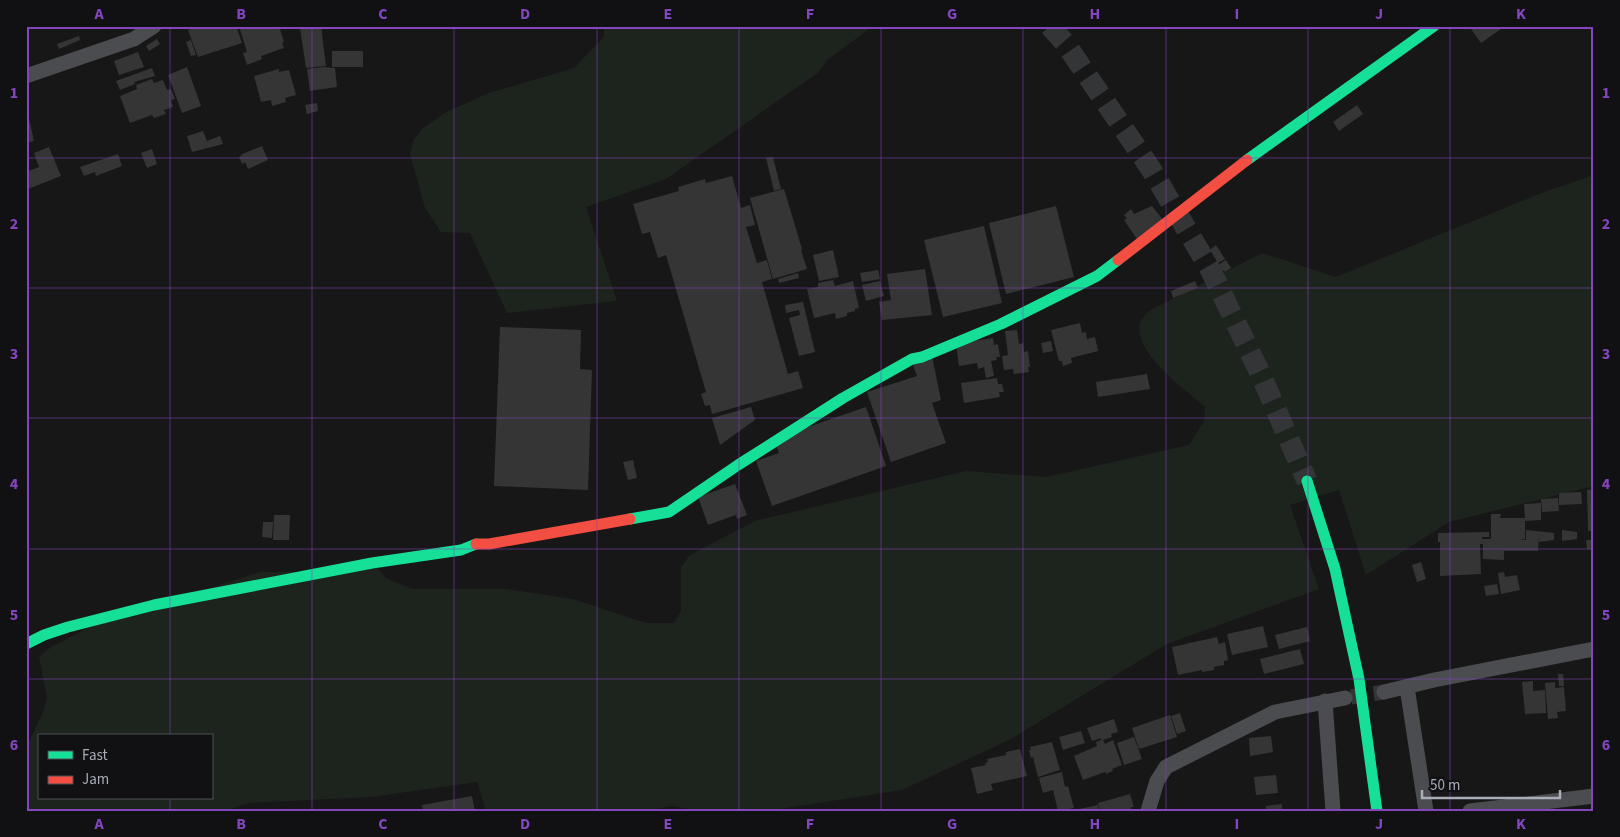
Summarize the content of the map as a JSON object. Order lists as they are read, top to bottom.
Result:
{
  "legend": ["Fast", "Jam"],
  "scale_bar": "50 m",
  "grid": {
    "columns": [
      "A",
      "B",
      "C",
      "D",
      "E",
      "F",
      "G",
      "H",
      "I",
      "J",
      "K"
    ],
    "rows": [
      "1",
      "2",
      "3",
      "4",
      "5",
      "6"
    ]
  }
}
